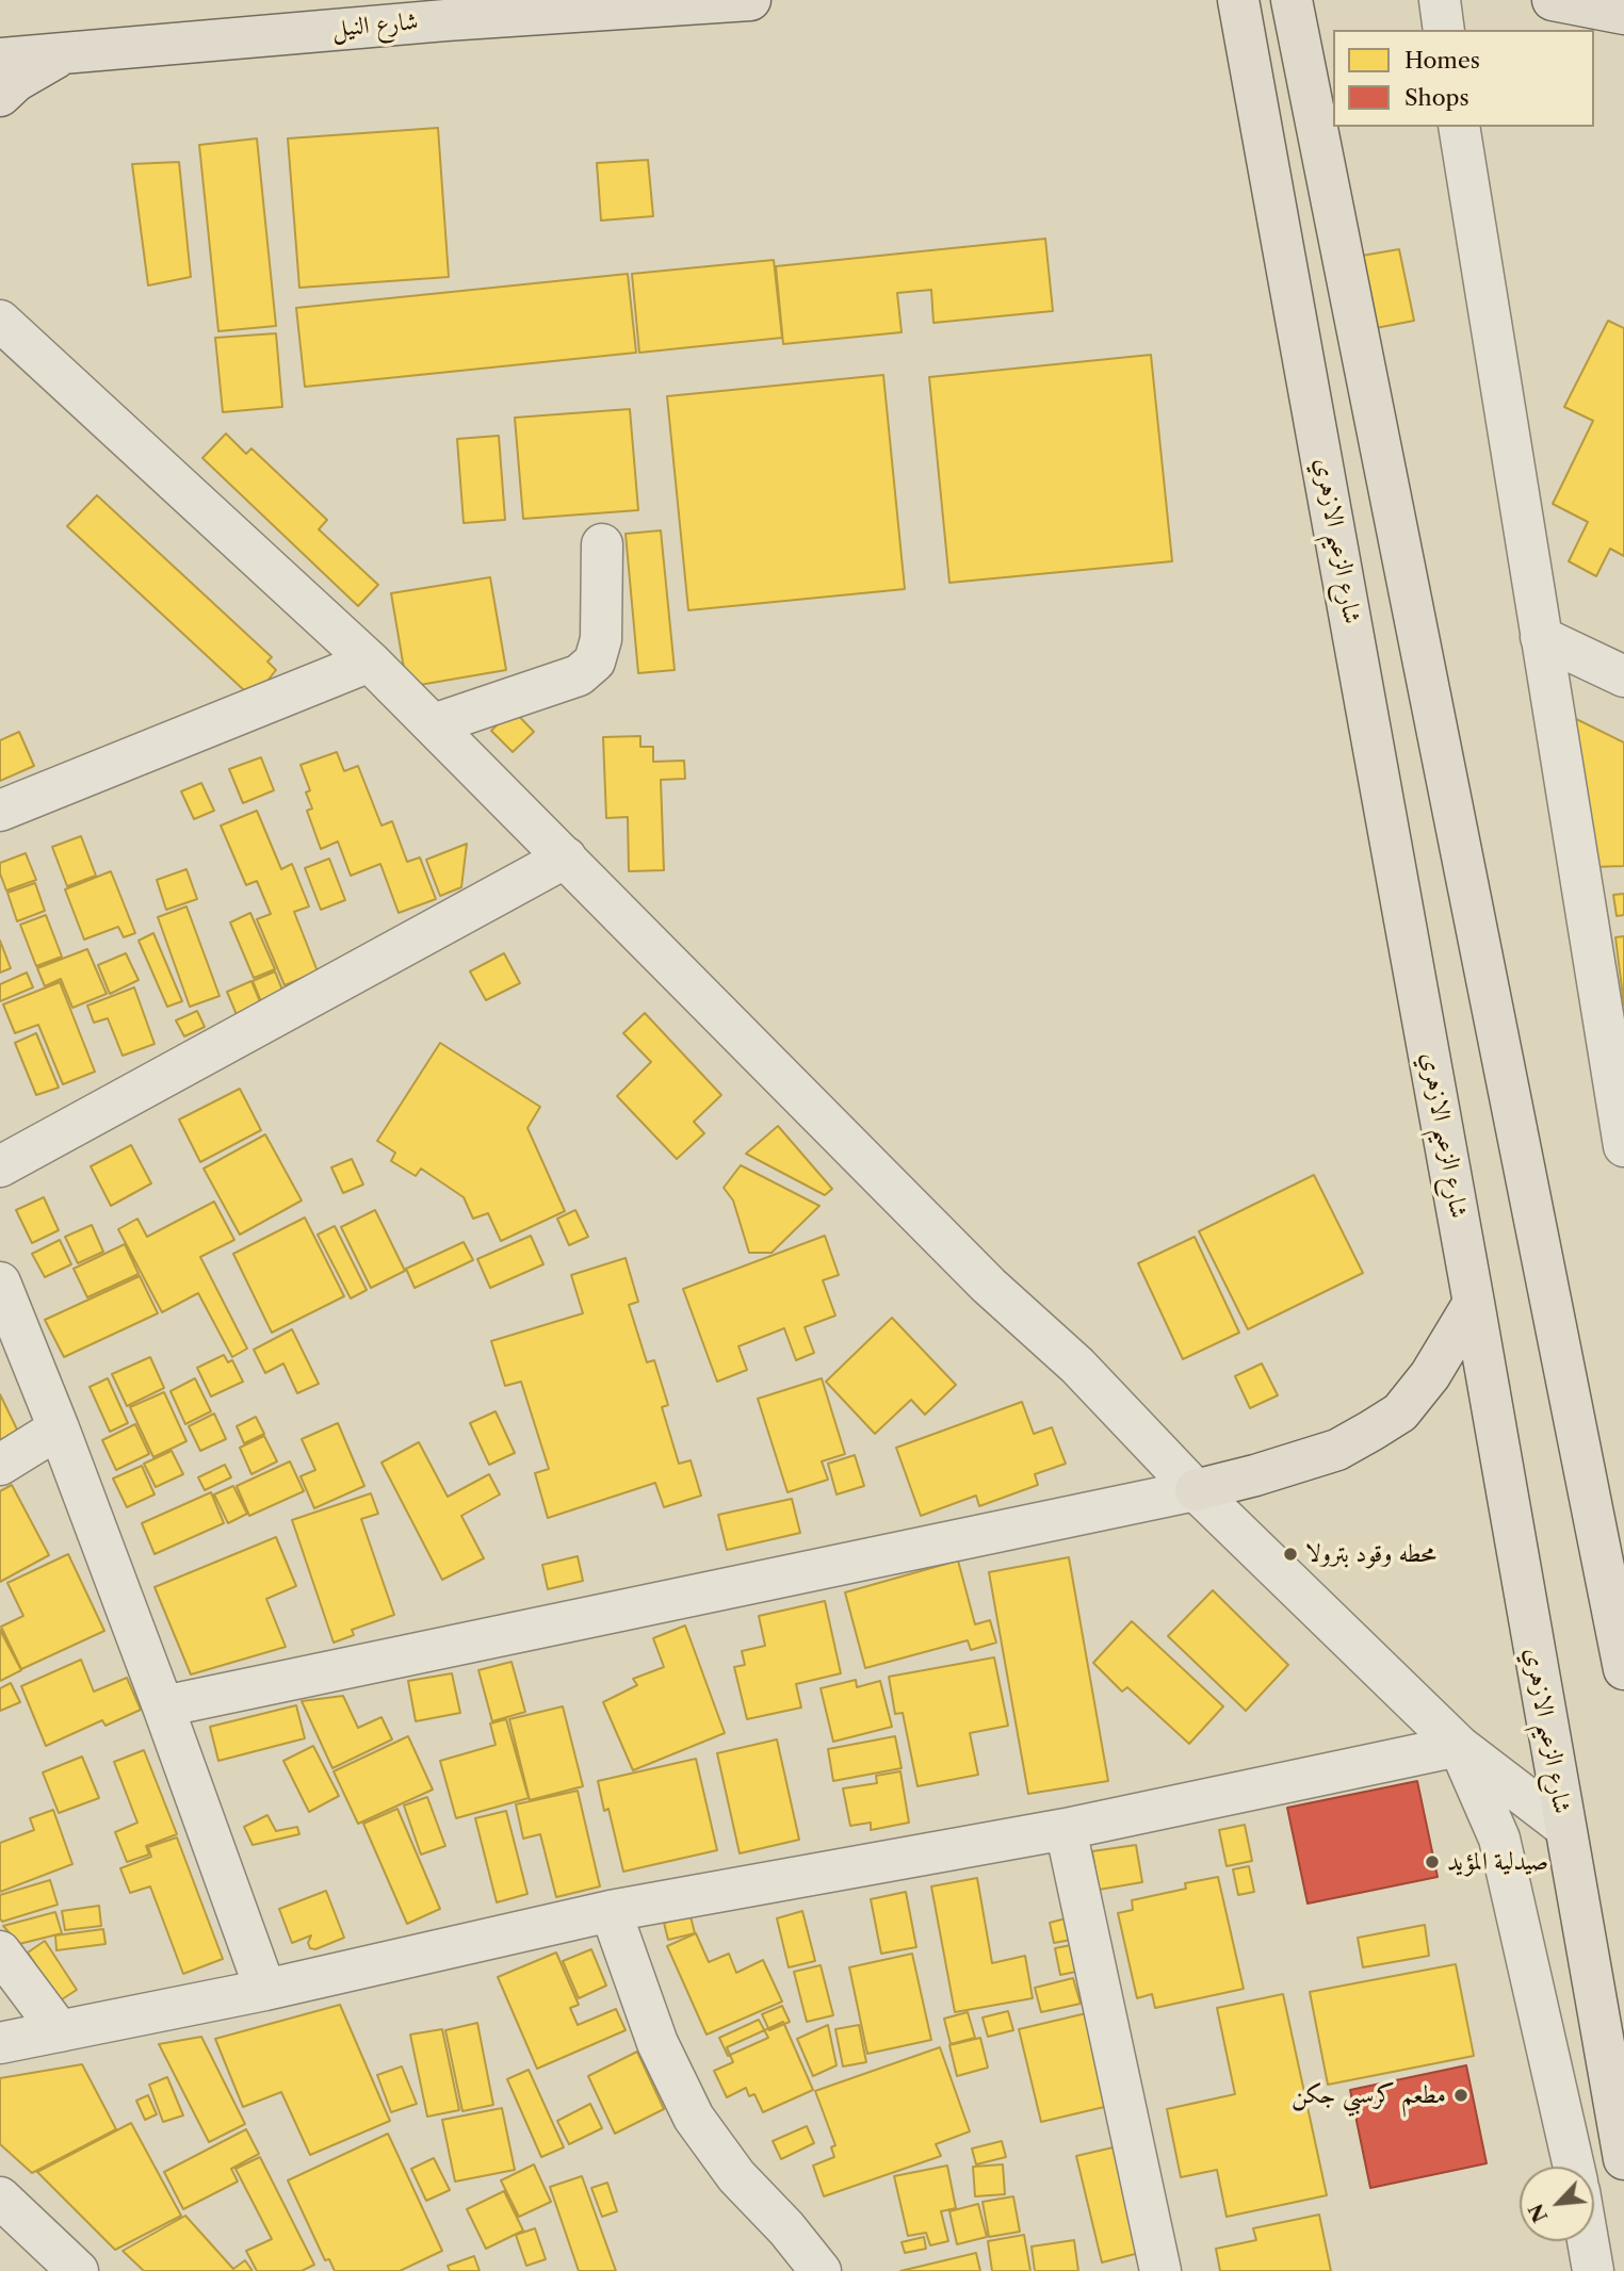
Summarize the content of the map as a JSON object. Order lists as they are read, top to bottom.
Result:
{
  "streets": {
    "main road": ["شارع النيل", "شارع الزعيم الازهري"]
  },
  "places": ["محطه وقود بترولا", "صيدلية المؤيد", "مطعم كرسبي جكن"],
  "legend": ["Homes", "Shops"],
  "north": "bottom left"
}
